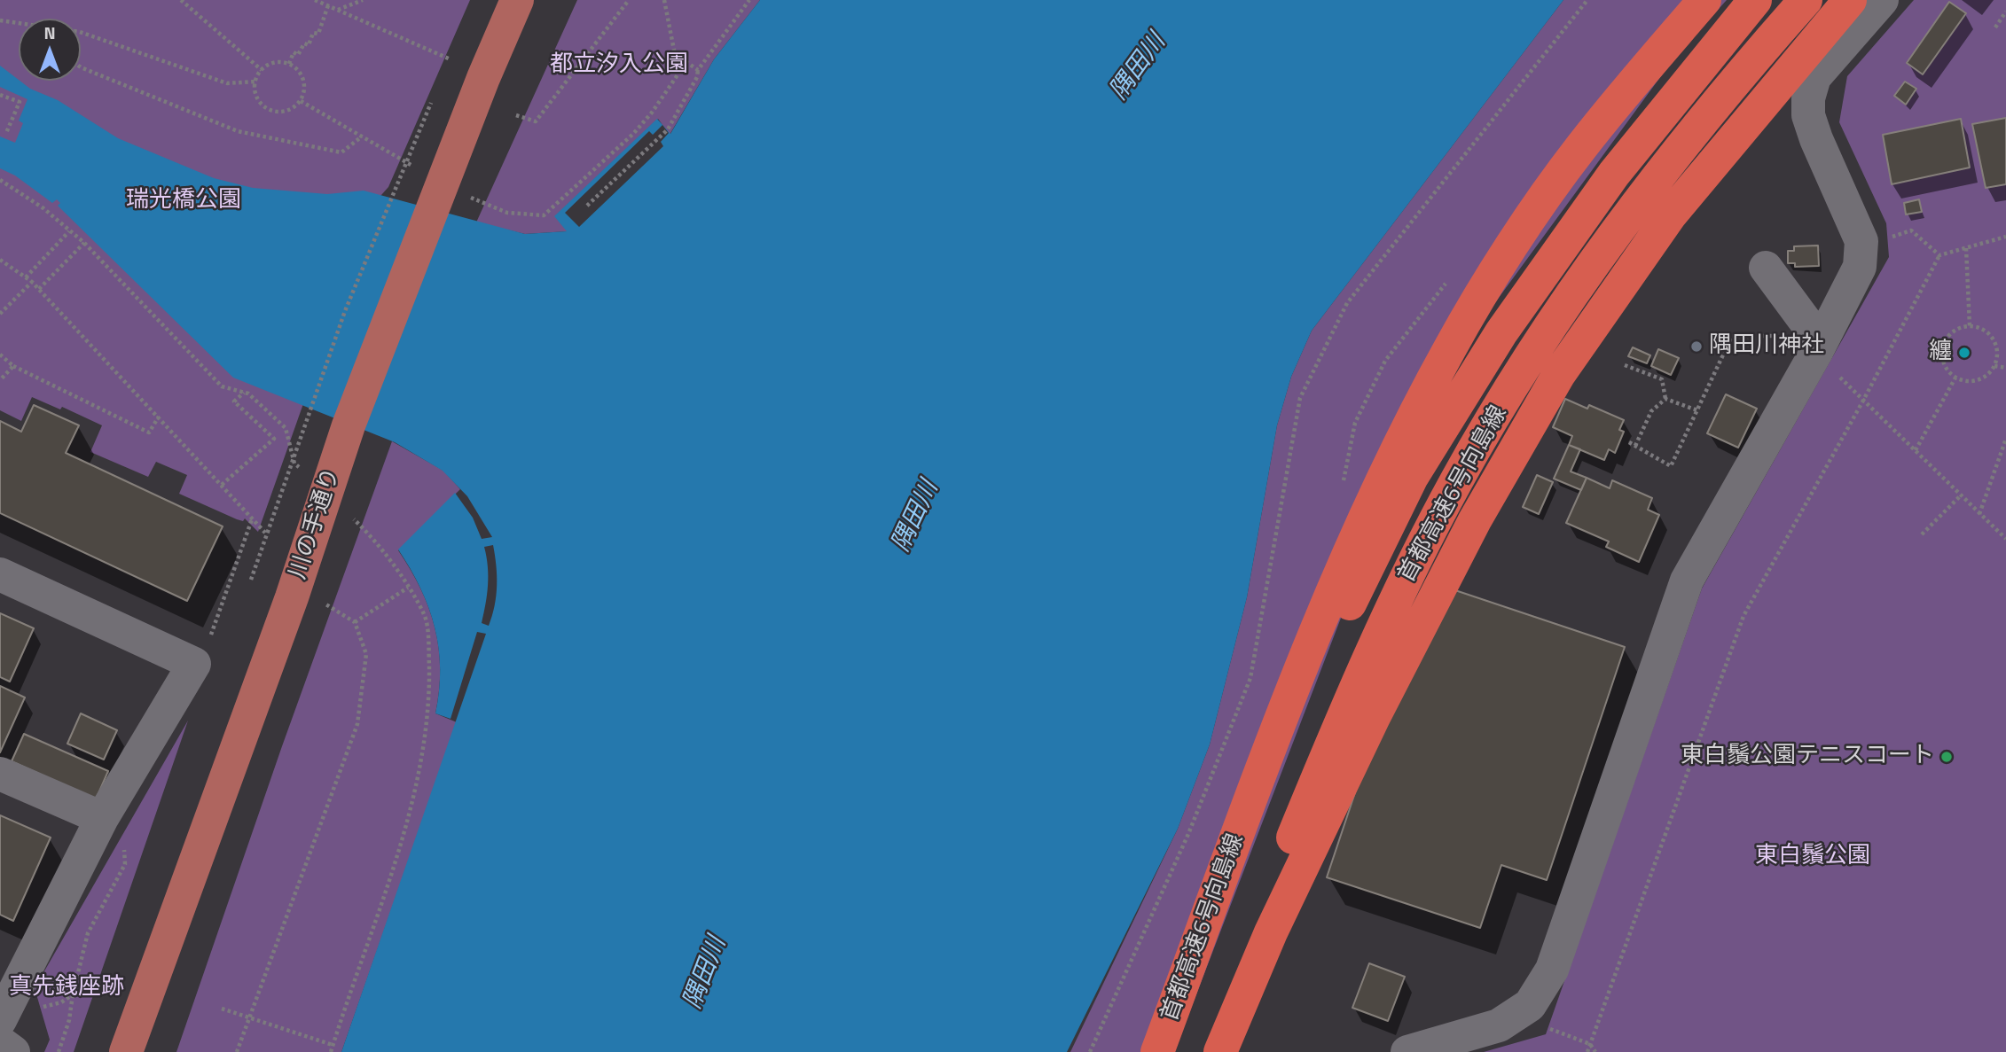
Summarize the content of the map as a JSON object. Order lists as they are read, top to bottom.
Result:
{
  "streets": {
    "highway": ["首都高速6号向島線"],
    "main road": ["川の手通り"]
  },
  "water": ["隅田川"],
  "parks": [
    "都立汐入公園",
    "瑞光橋公園",
    "東白鬚公園",
    "真先銭座跡"
  ],
  "places": ["隅田川神社", "纏", "東白鬚公園テニスコート"],
  "north": "top"
}
